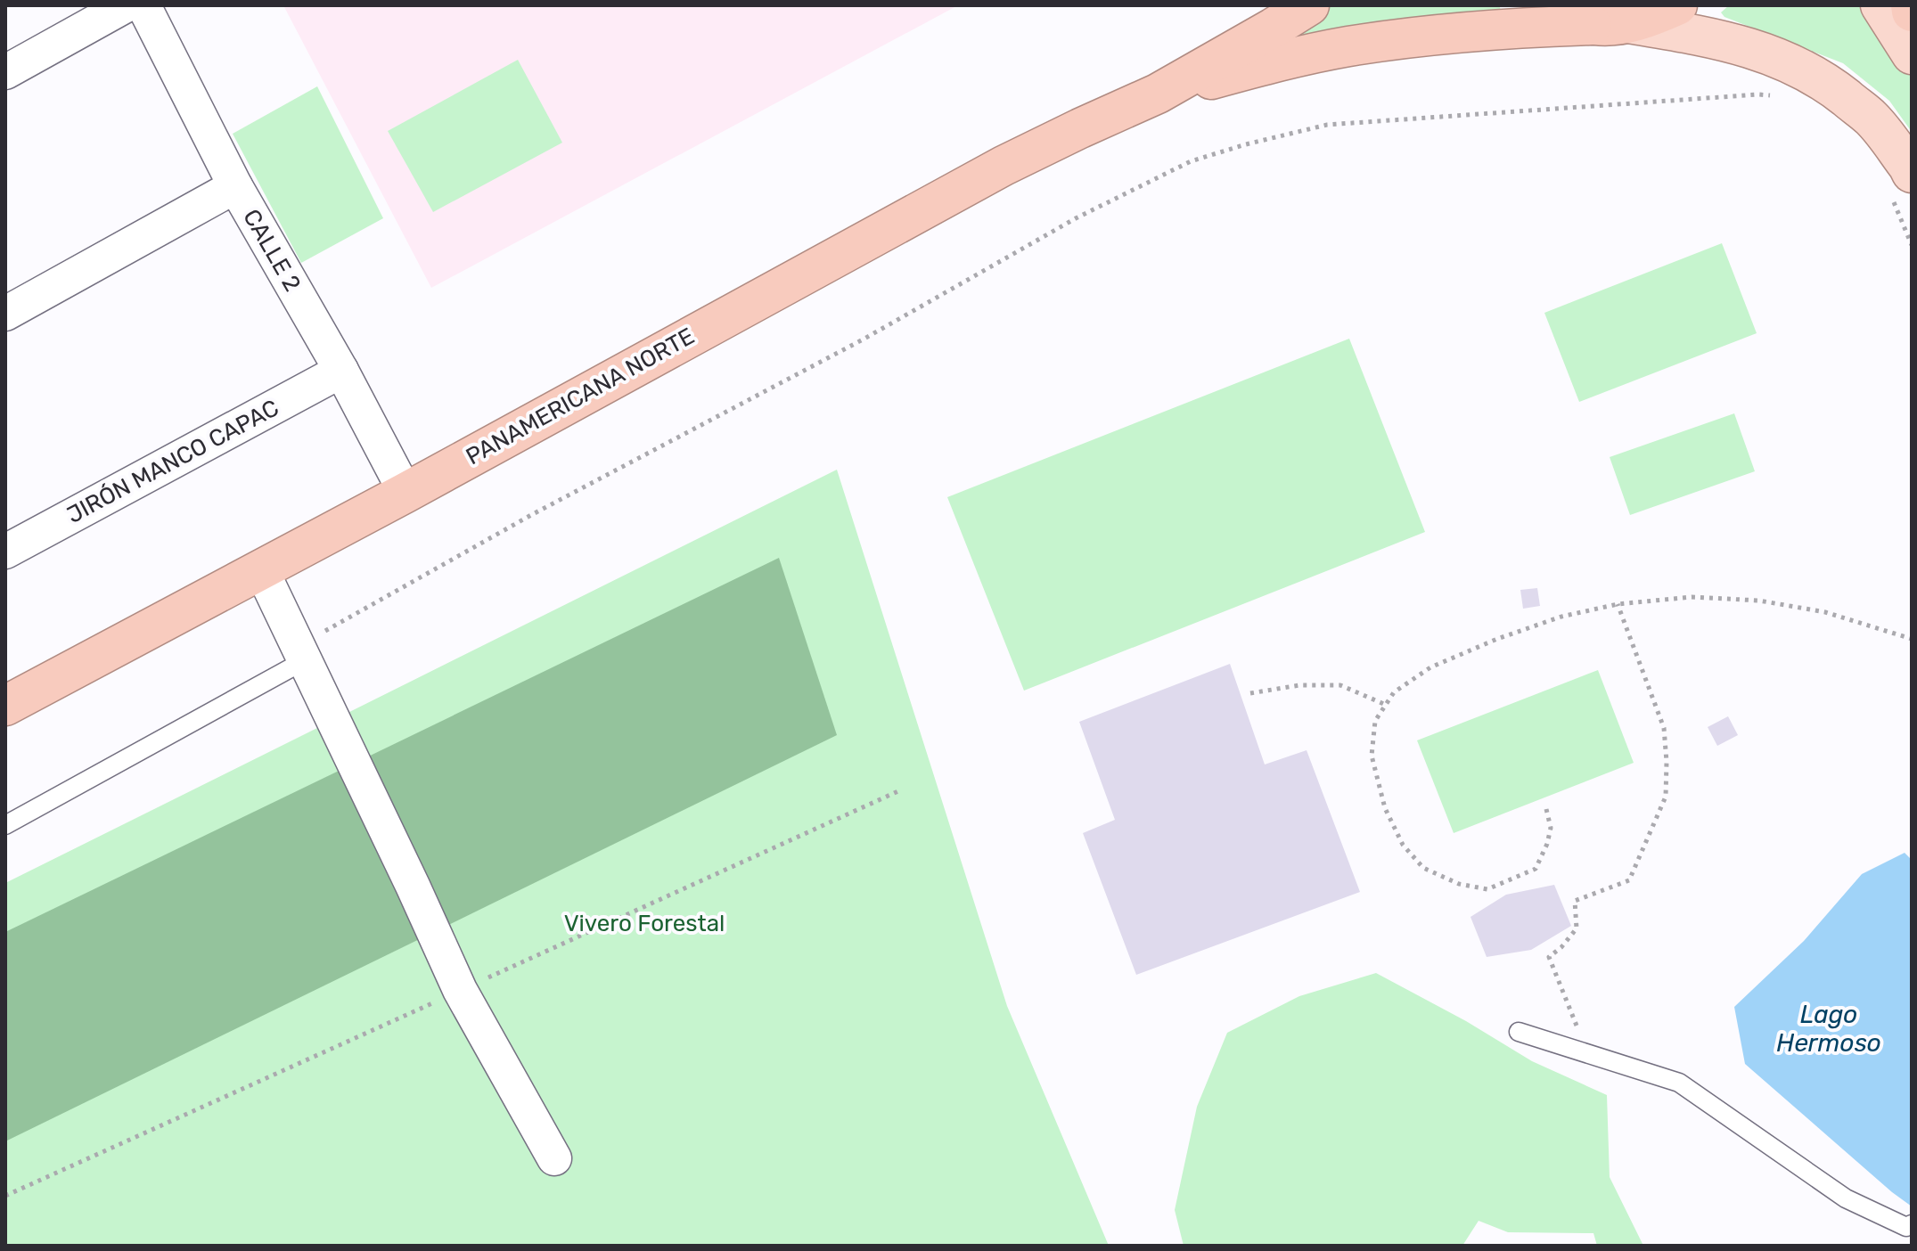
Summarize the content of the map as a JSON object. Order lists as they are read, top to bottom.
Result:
{
  "streets": {
    "highway": ["PANAMERICANA NORTE"],
    "street": ["CALLE 2", "JIRÓN MANCO CAPAC"]
  },
  "crossings": [
    ["CALLE 2", "PANAMERICANA NORTE"],
    ["CALLE 2", "JIRÓN MANCO CAPAC"]
  ],
  "water": ["Lago Hermoso"],
  "parks": ["Vivero Forestal"]
}
